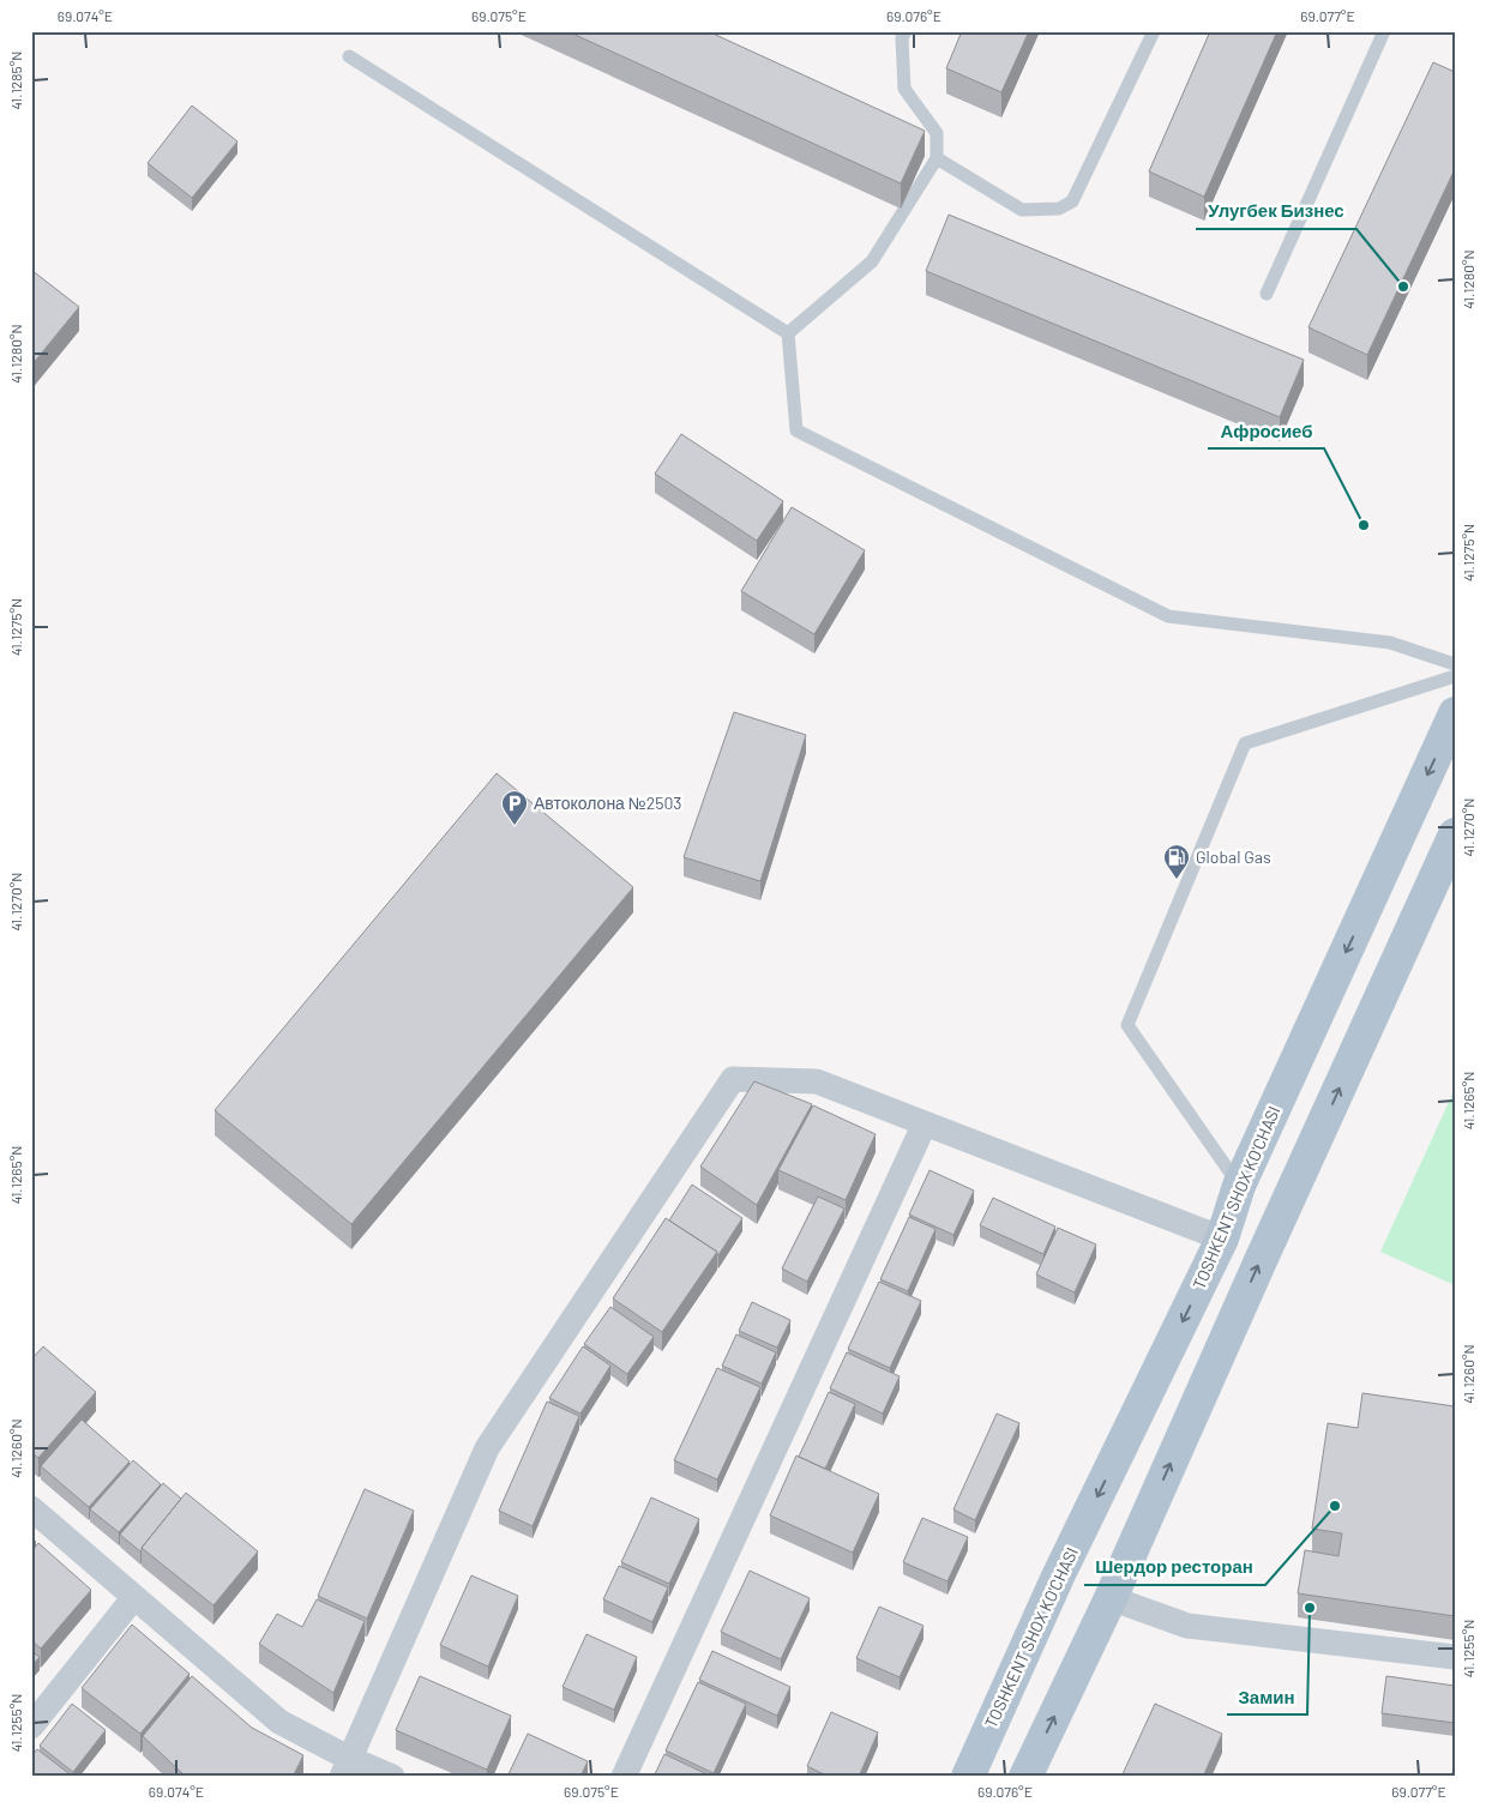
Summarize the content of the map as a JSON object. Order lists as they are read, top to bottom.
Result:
{
  "streets": {
    "main road": ["TOSHKENT SHOX KO'CHASI"]
  },
  "places": {
    "other": [
      "Улугбек Бизнес",
      "Афросиеб",
      "Шердор ресторан",
      "Замин"
    ],
    "parking": ["Автоколона №2503"],
    "fuel station": ["Global Gas"]
  },
  "coordinates": [
    "69.074°E",
    "69.075°E",
    "69.076°E",
    "69.077°E",
    "41.1285°N",
    "41.1280°N",
    "41.1275°N",
    "41.1270°N",
    "41.1265°N",
    "41.1260°N",
    "41.1255°N"
  ]
}
